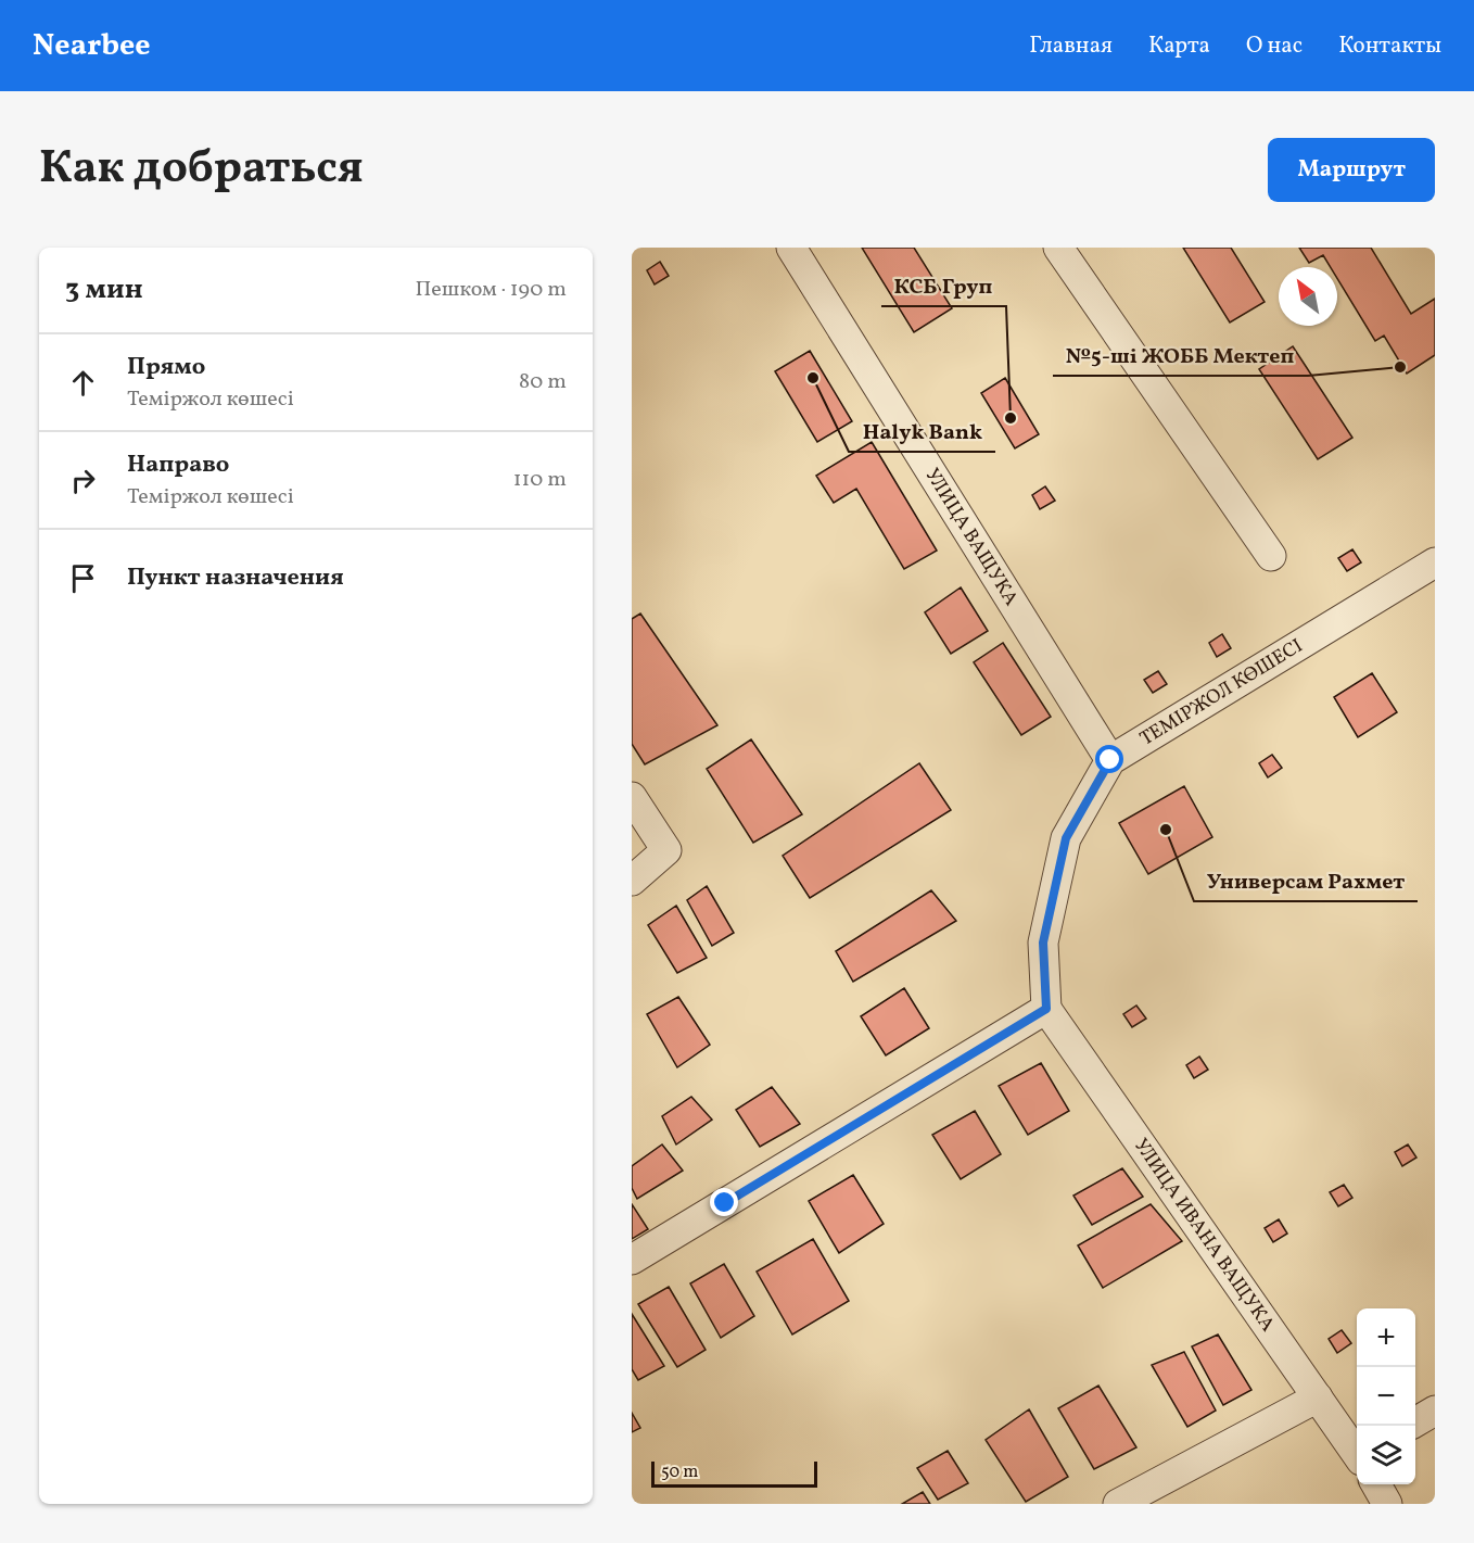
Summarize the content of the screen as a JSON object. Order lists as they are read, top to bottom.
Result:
{
  "streets": {
    "street": ["УЛИЦА ВАЩУКА", "ТЕМІРЖОЛ КӨШЕСІ", "УЛИЦА ИВАНА ВАЩУКА"]
  },
  "crossings": [
    ["УЛИЦА ВАЩУКА", "ТЕМІРЖОЛ КӨШЕСІ"],
    ["ТЕМІРЖОЛ КӨШЕСІ", "УЛИЦА ИВАНА ВАЩУКА"]
  ],
  "places": [
    "№5-ші ЖОББ Мектеп",
    "Halyk Bank",
    "КСБ Груп",
    "Универсам Рахмет"
  ],
  "scale_bar": "50 m",
  "north": "top left",
  "page": {
    "header": "Nearbee",
    "nav": [
      "Главная",
      "Карта",
      "О нас",
      "Контакты"
    ],
    "title": "Как добраться",
    "buttons": "Маршрут",
    "heading": ["3 мин", "Пешком · 190 m"],
    "list": [
      ["Прямо", "Теміржол көшесі", "80 m"],
      ["Направо", "Теміржол көшесі", "110 m"],
      "Пункт назначения"
    ],
    "map_buttons": ["+", "−"],
    "scale": "50 m"
  }
}
